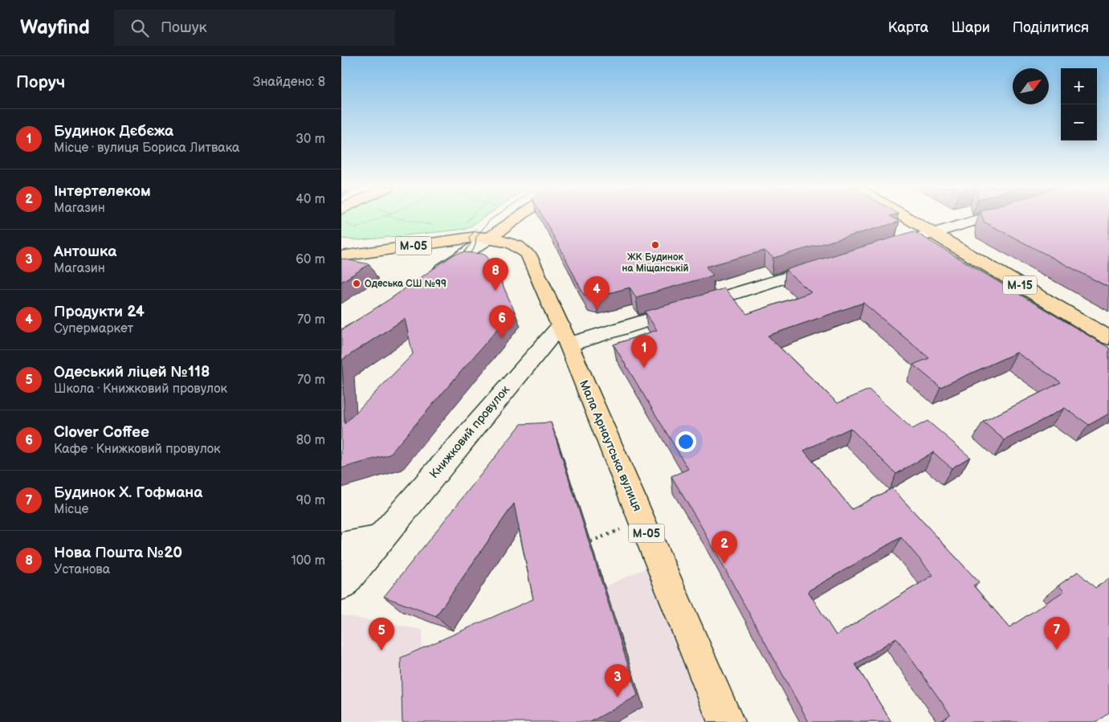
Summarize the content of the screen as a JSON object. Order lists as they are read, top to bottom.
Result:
{
  "streets": {
    "main road": ["М-05", "М-15", "Мала Арнаутська вулиця"],
    "street": ["Книжковий провулок"]
  },
  "crossings": [
    ["М-05", "Мала Арнаутська вулиця"],
    ["Книжковий провулок", "Мала Арнаутська вулиця"]
  ],
  "places": ["ЖК Будинок на Міщанській", "Одеська СШ №99"],
  "north": "top right",
  "page": {
    "header": "Wayfind",
    "search": "Пошук",
    "nav": ["Карта", "Шари", "Поділитися"],
    "heading": ["Поруч", "Знайдено: 8"],
    "map_buttons": ["+", "−"],
    "list": [
      {
        "mark": "1",
        "name": "Будинок Дєбєжа",
        "note": "Місце · вулиця Бориса Литвака",
        "value": "30 m"
      },
      {
        "mark": "2",
        "name": "Інтертелеком",
        "note": "Магазин",
        "value": "40 m"
      },
      {
        "mark": "3",
        "name": "Антошка",
        "note": "Магазин",
        "value": "60 m"
      },
      {
        "mark": "4",
        "name": "Продукти 24",
        "note": "Супермаркет",
        "value": "70 m"
      },
      {
        "mark": "5",
        "name": "Одеський ліцей №118",
        "note": "Школа · Книжковий провулок",
        "value": "70 m"
      },
      {
        "mark": "6",
        "name": "Clover Coffee",
        "note": "Кафе · Книжковий провулок",
        "value": "80 m"
      },
      {
        "mark": "7",
        "name": "Будинок Х. Гофмана",
        "note": "Місце",
        "value": "90 m"
      },
      {
        "mark": "8",
        "name": "Нова Пошта №20",
        "note": "Установа",
        "value": "100 m"
      }
    ],
    "pins": [
      "8",
      "4",
      "6",
      "1",
      "2",
      "7",
      "5",
      "3"
    ]
  }
}
